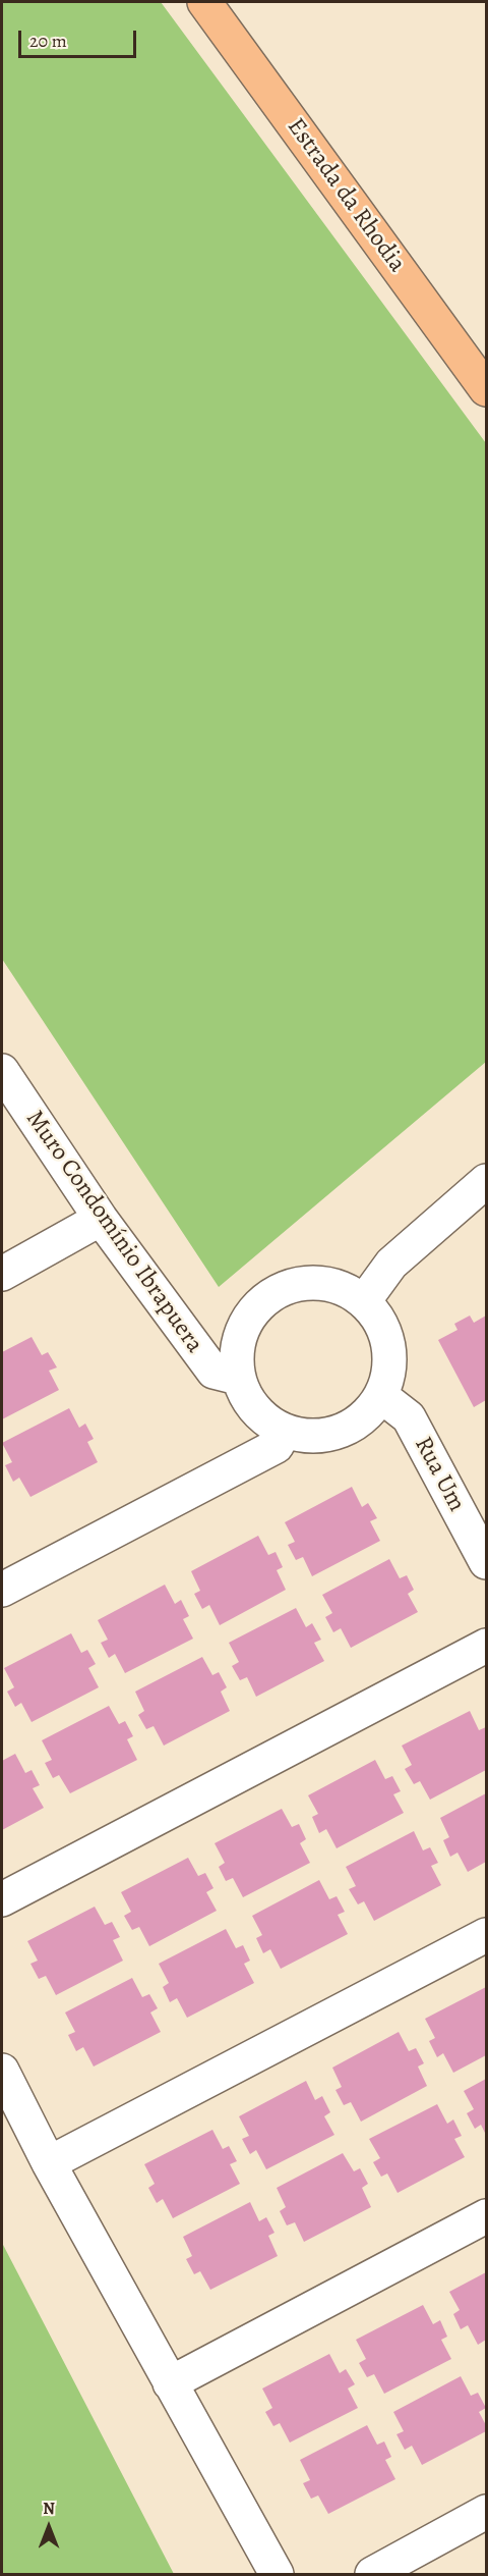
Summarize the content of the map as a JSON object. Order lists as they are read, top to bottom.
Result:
{
  "streets": {
    "main road": ["Estrada da Rhodia"],
    "street": ["Muro Condomínio Ibrapuera", "Rua Um"]
  },
  "crossings": [
    ["Muro Condomínio Ibrapuera", "Rua Um"]
  ],
  "scale_bar": "20 m",
  "north": "top"
}
